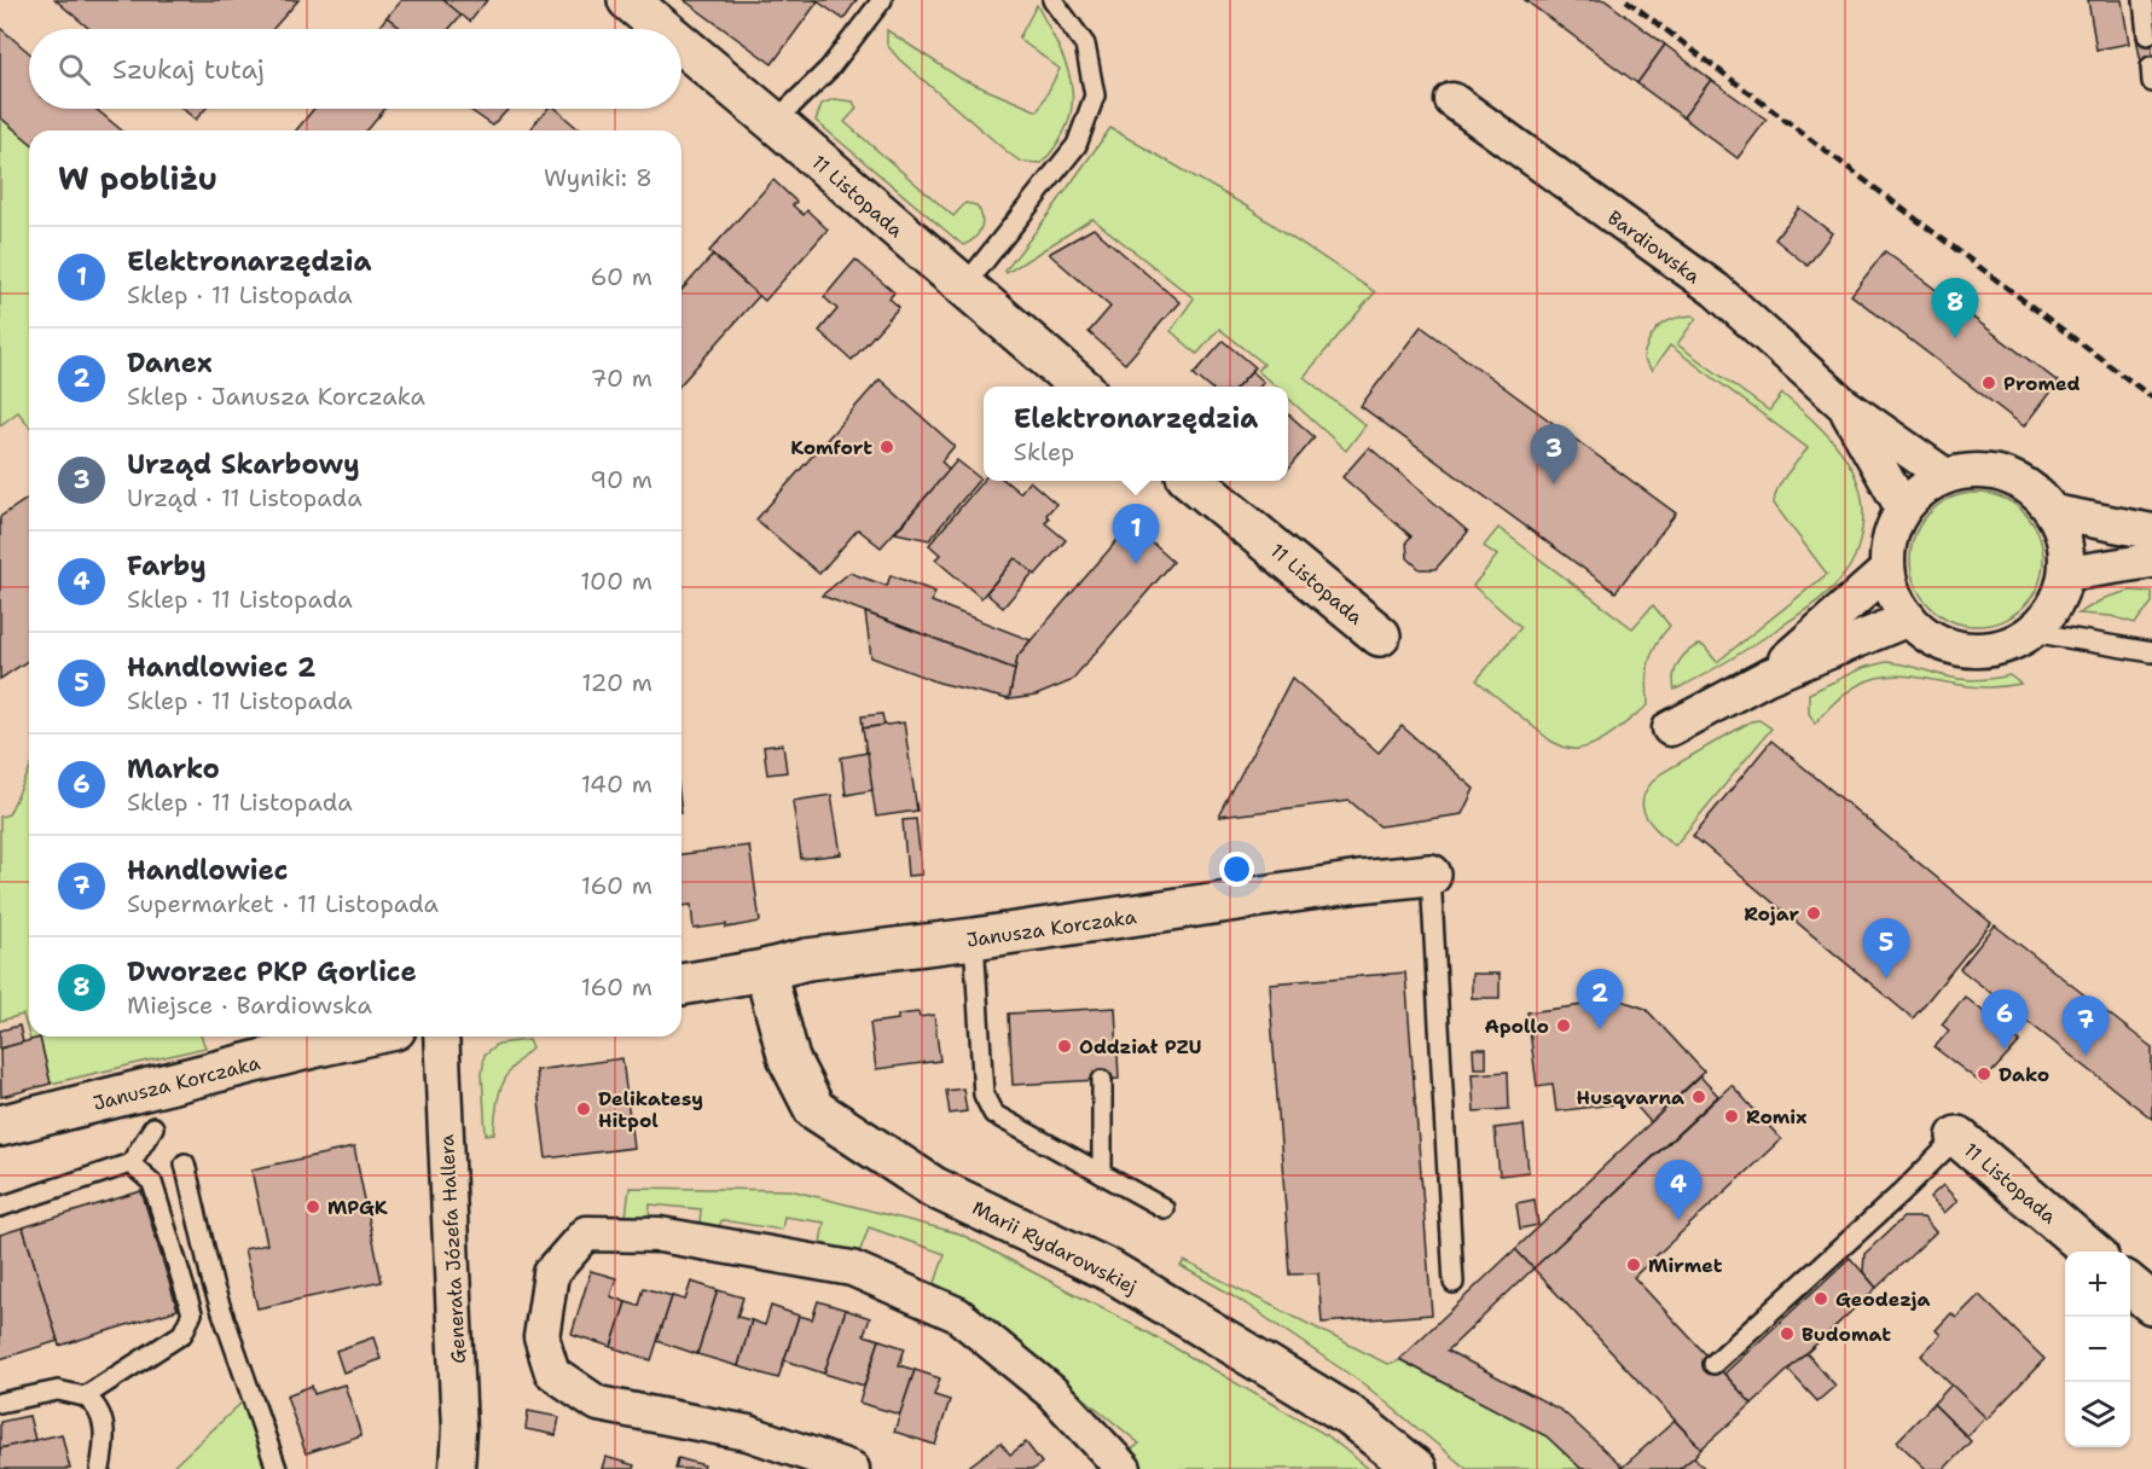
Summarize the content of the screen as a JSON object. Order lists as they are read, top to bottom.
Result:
{
  "streets": {
    "street": [
      "11 Listopada",
      "Bardiowska",
      "Janusza Korczaka",
      "Marii Rydarowskiej",
      "Generała Józefa Hallera"
    ]
  },
  "crossings": [
    ["Janusza Korczaka", "Marii Rydarowskiej"]
  ],
  "places": [
    "Promed",
    "Komfort",
    "Rojar",
    "Apollo",
    "Oddział PZU",
    "Dako",
    "Husqvarna",
    "Delikatesy Hitpol",
    "Romix",
    "MPGK",
    "Mirmet",
    "Geodezja",
    "Budomat"
  ],
  "page": {
    "search": "Szukaj tutaj",
    "heading": ["W pobliżu", "Wyniki: 8"],
    "list": [
      {
        "mark": "1",
        "name": "Elektronarzędzia",
        "note": "Sklep · 11 Listopada",
        "value": "60 m"
      },
      {
        "mark": "2",
        "name": "Danex",
        "note": "Sklep · Janusza Korczaka",
        "value": "70 m"
      },
      {
        "mark": "3",
        "name": "Urząd Skarbowy",
        "note": "Urząd · 11 Listopada",
        "value": "90 m"
      },
      {
        "mark": "4",
        "name": "Farby",
        "note": "Sklep · 11 Listopada",
        "value": "100 m"
      },
      {
        "mark": "5",
        "name": "Handlowiec 2",
        "note": "Sklep · 11 Listopada",
        "value": "120 m"
      },
      {
        "mark": "6",
        "name": "Marko",
        "note": "Sklep · 11 Listopada",
        "value": "140 m"
      },
      {
        "mark": "7",
        "name": "Handlowiec",
        "note": "Supermarket · 11 Listopada",
        "value": "160 m"
      },
      {
        "mark": "8",
        "name": "Dworzec PKP Gorlice",
        "note": "Miejsce · Bardiowska",
        "value": "160 m"
      }
    ],
    "pins": [
      "8",
      "3",
      "1",
      "5",
      "2",
      "6",
      "7",
      "4"
    ],
    "popup": ["Elektronarzędzia", "Sklep"],
    "map_buttons": ["+", "−"]
  }
}
